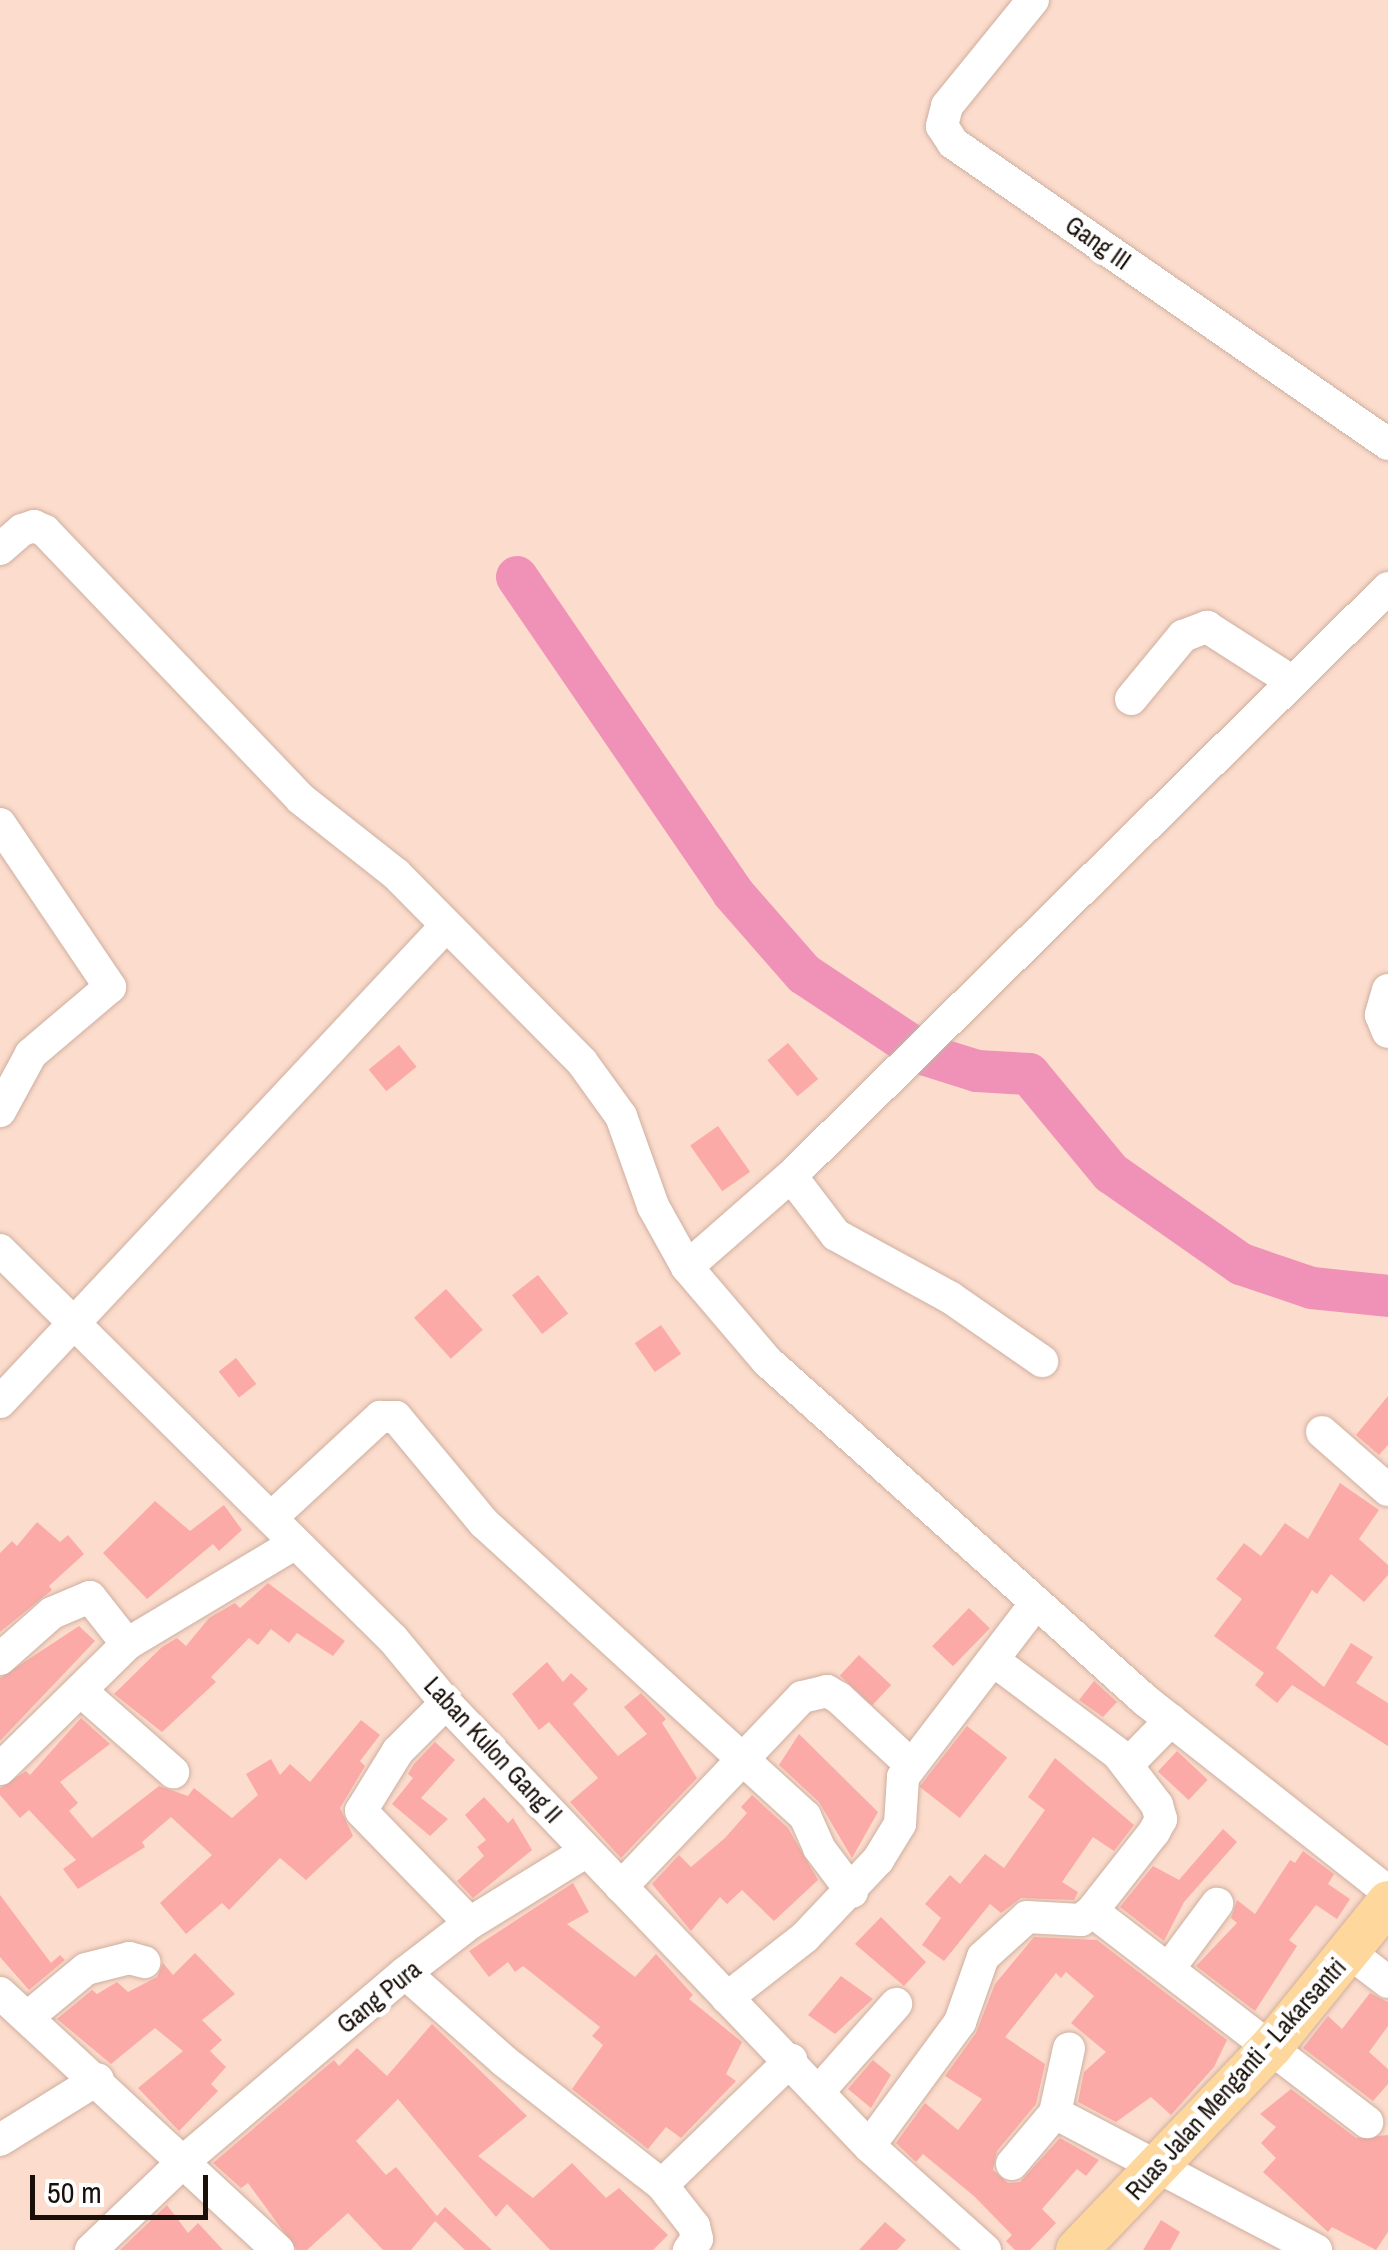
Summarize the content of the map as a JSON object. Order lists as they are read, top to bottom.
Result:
{
  "streets": {
    "main road": ["Ruas Jalan Menganti - Lakarsantri"],
    "street": ["Gang III", "Laban Kulon Gang II", "Gang Pura"]
  },
  "crossings": [
    ["Laban Kulon Gang II", "Gang Pura"]
  ],
  "scale_bar": "50 m"
}
